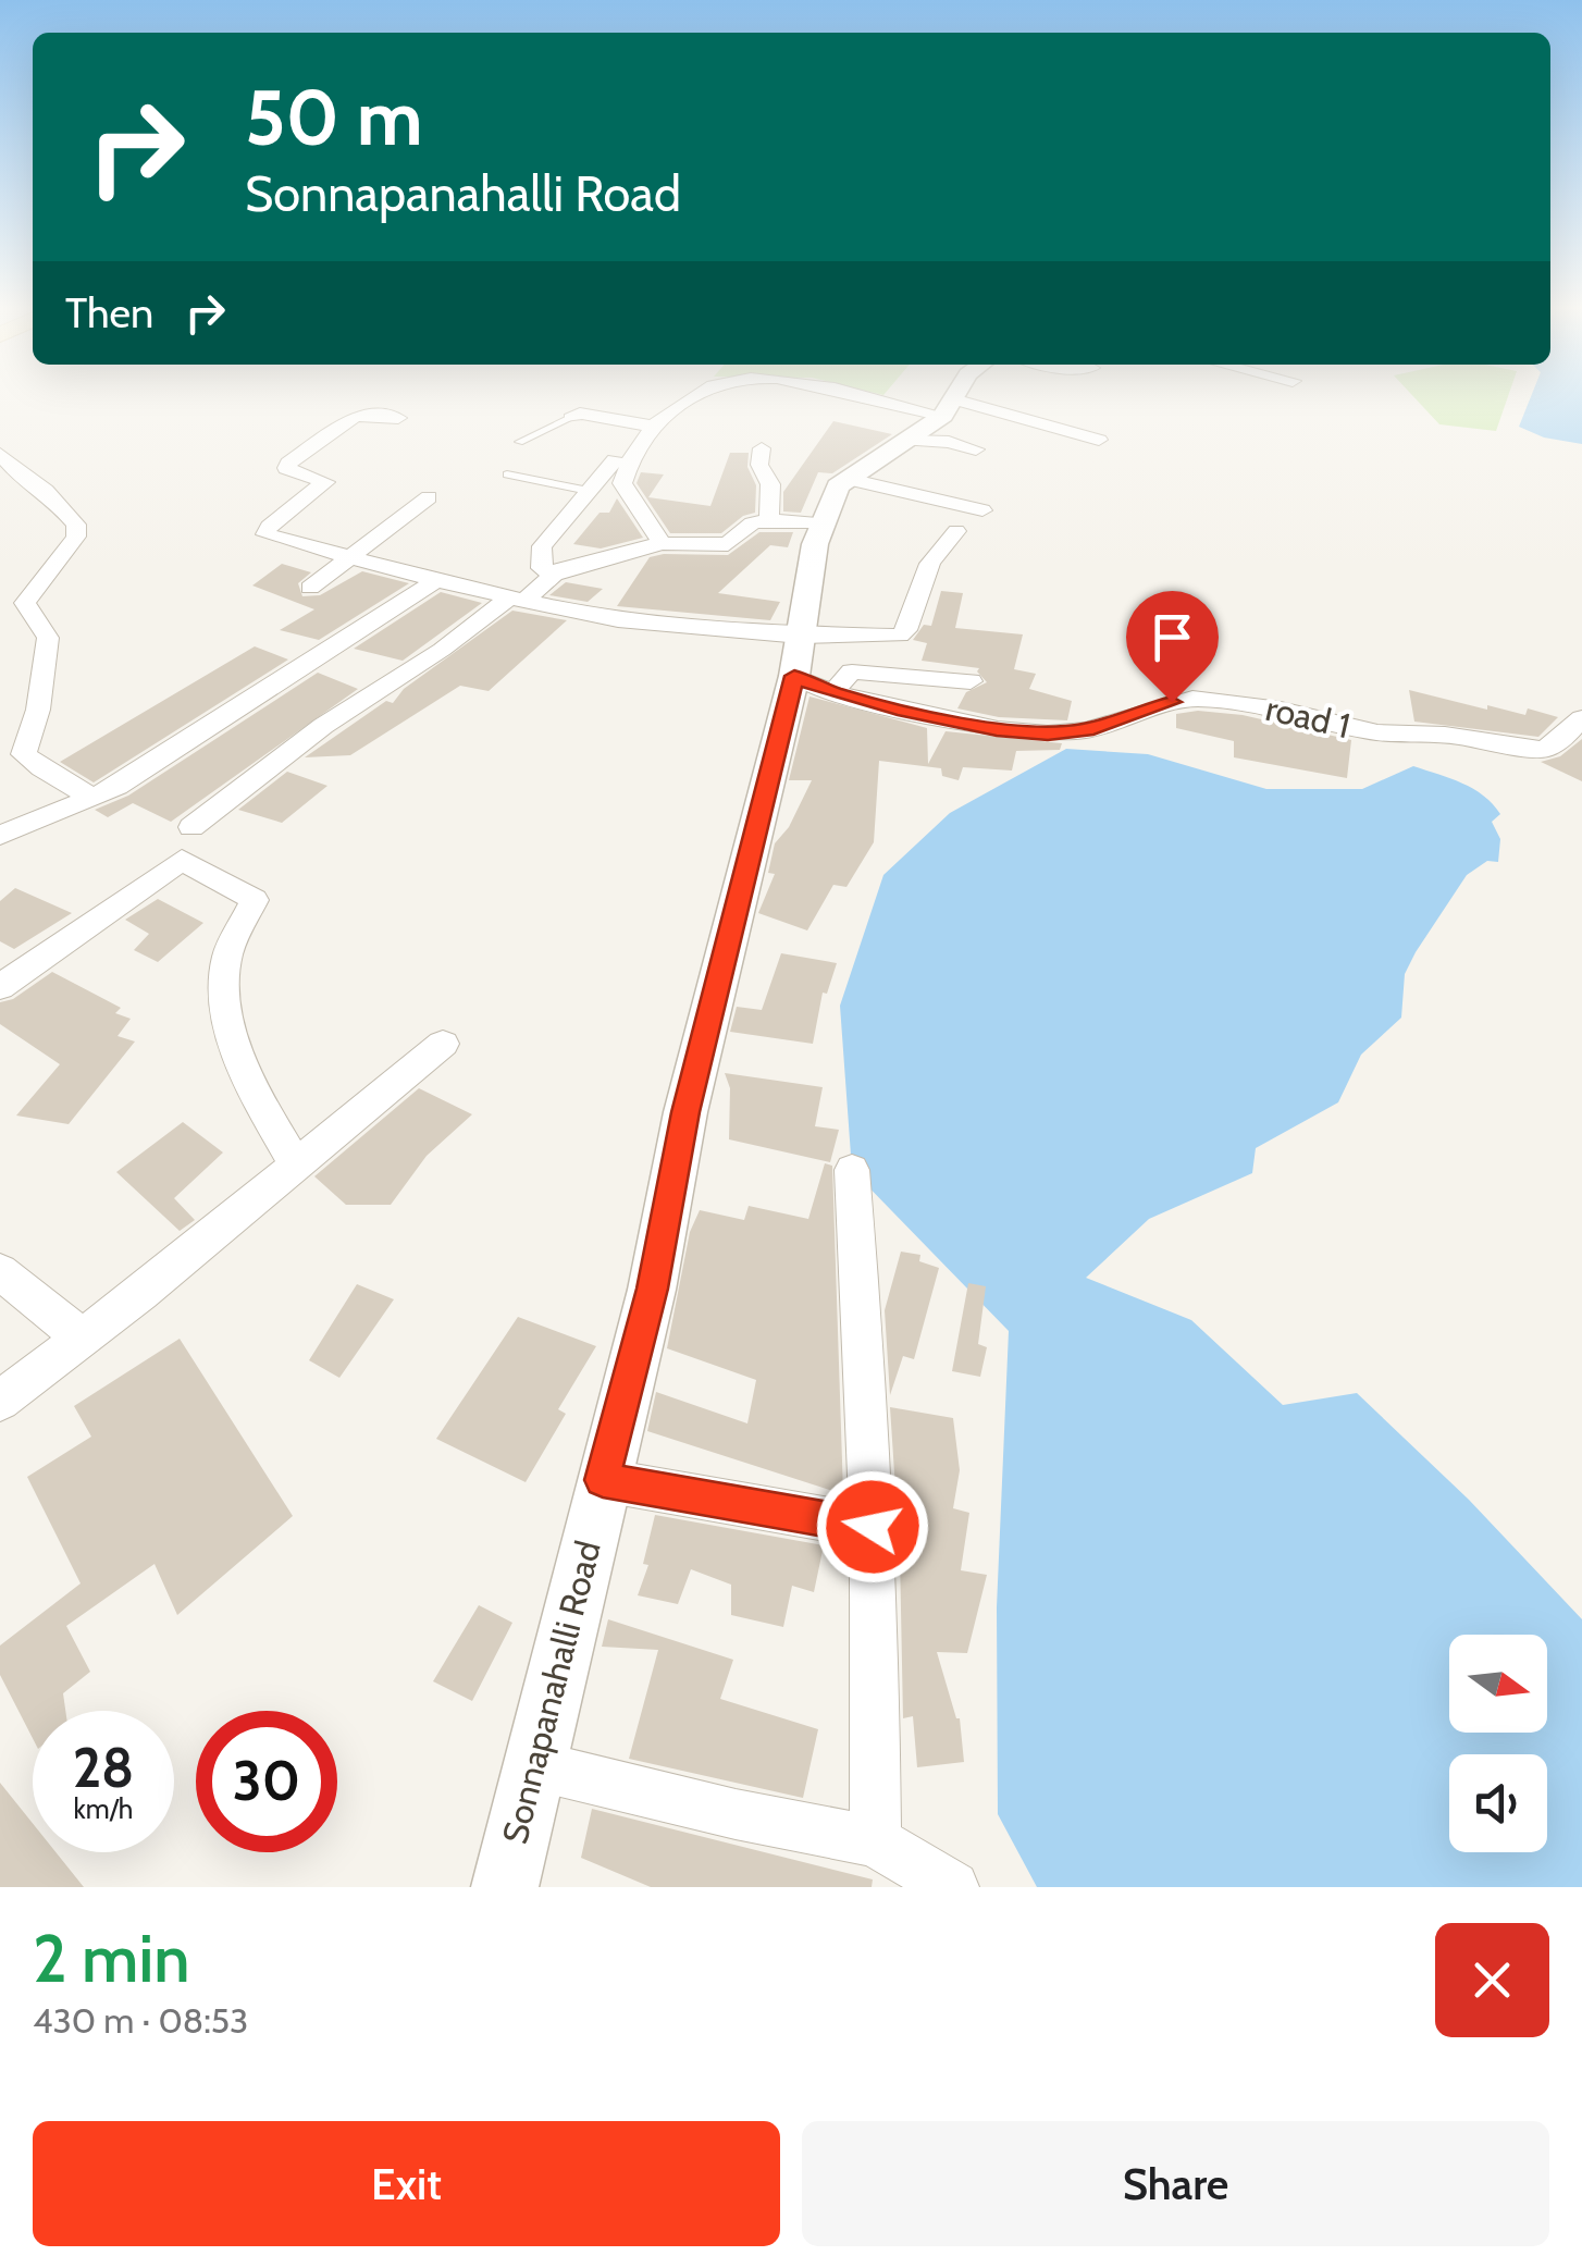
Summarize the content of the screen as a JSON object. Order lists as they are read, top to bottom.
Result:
{
  "streets": {
    "street": ["road 1", "Sonnapanahalli Road"]
  },
  "crossings": [
    ["road 1", "Sonnapanahalli Road"]
  ],
  "north": "right",
  "page": {
    "turn": ["50 m", "Sonnapanahalli Road"],
    "then": "Then",
    "speed": "28 km/h",
    "limit": "30",
    "heading": ["2 min", "430 m · 08:53"],
    "buttons": ["Exit", "Share"]
  }
}
